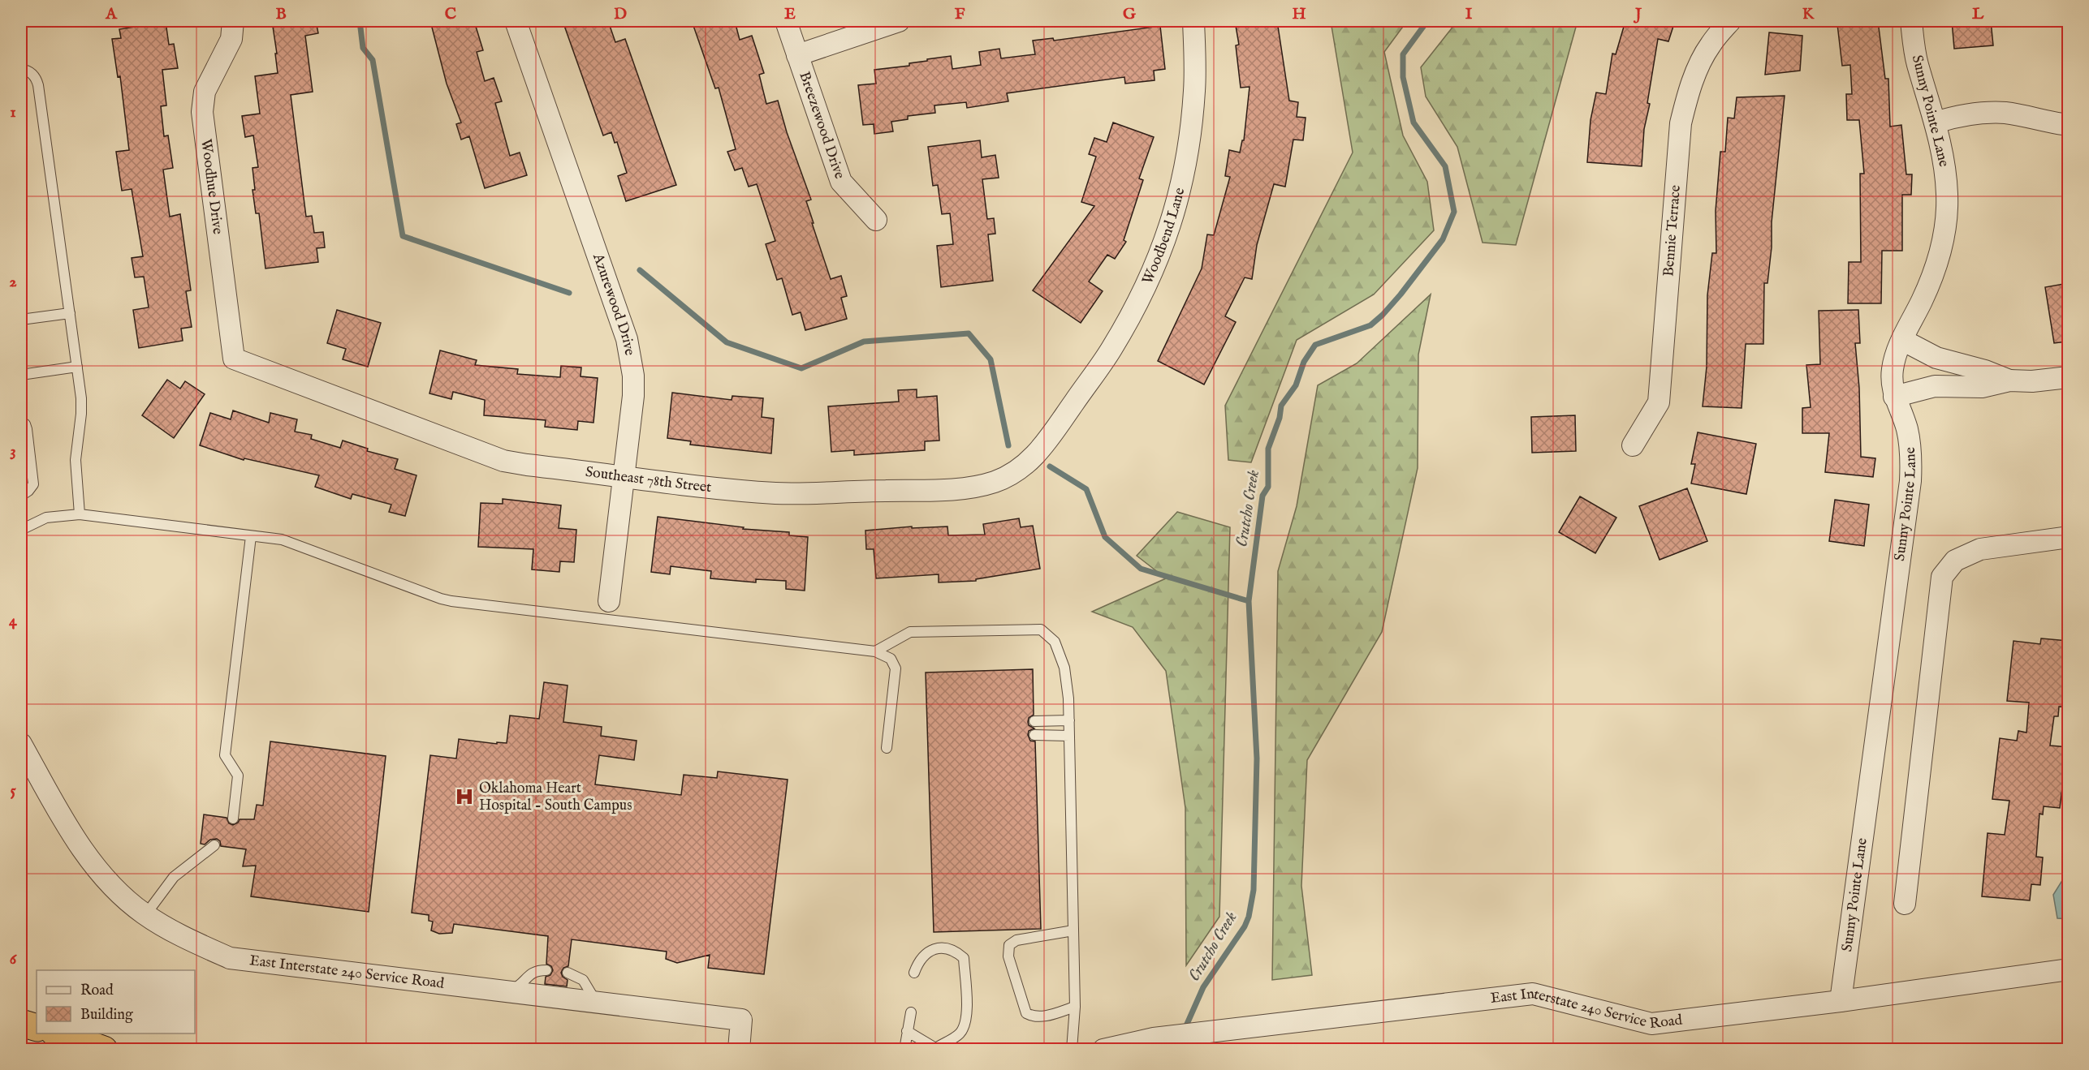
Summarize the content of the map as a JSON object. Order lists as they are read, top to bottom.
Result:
{
  "streets": {
    "street": [
      "Sunny Pointe Lane",
      "Breezewood Drive",
      "Woodhue Drive",
      "Bennie Terrace",
      "Woodbend Lane",
      "Azurewood Drive",
      "Southeast 78th Street",
      "East Interstate 240 Service Road"
    ]
  },
  "crossings": [
    ["Sunny Pointe Lane", "East Interstate 240 Service Road"],
    ["Woodhue Drive", "Southeast 78th Street"],
    ["Woodbend Lane", "Southeast 78th Street"],
    ["Azurewood Drive", "Southeast 78th Street"]
  ],
  "water": ["Crutcho Creek"],
  "places": {
    "hospital": ["Oklahoma Heart Hospital - South Campus"]
  },
  "legend": ["Road", "Building"],
  "grid": {
    "columns": [
      "A",
      "B",
      "C",
      "D",
      "E",
      "F",
      "G",
      "H",
      "I",
      "J",
      "K",
      "L"
    ],
    "rows": [
      "1",
      "2",
      "3",
      "4",
      "5",
      "6"
    ]
  }
}
